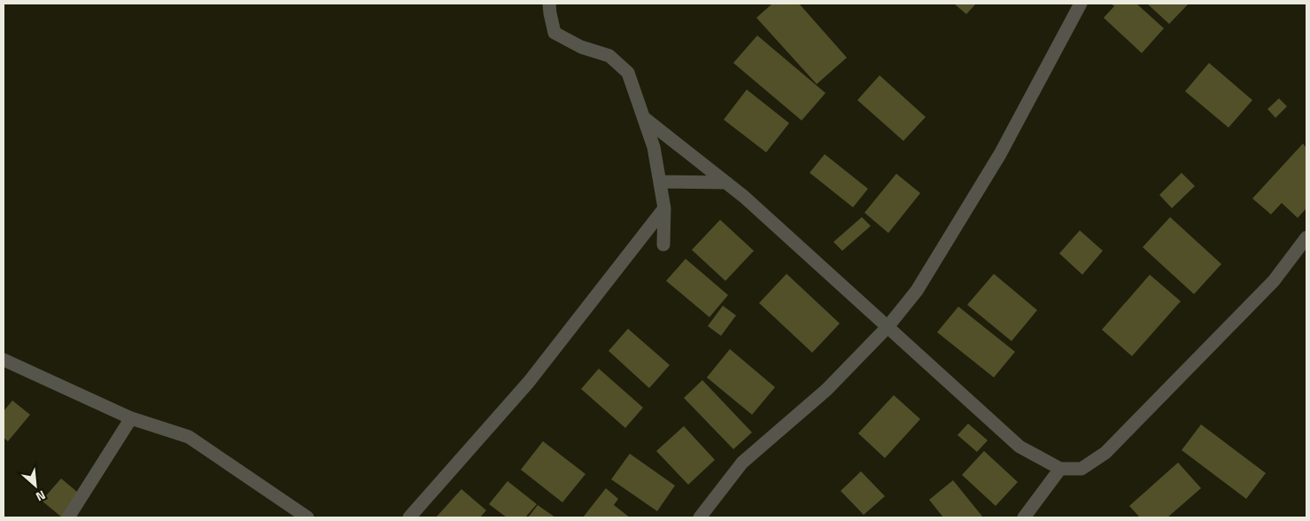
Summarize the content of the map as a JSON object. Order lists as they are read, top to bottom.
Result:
{
  "north": "bottom right"
}
